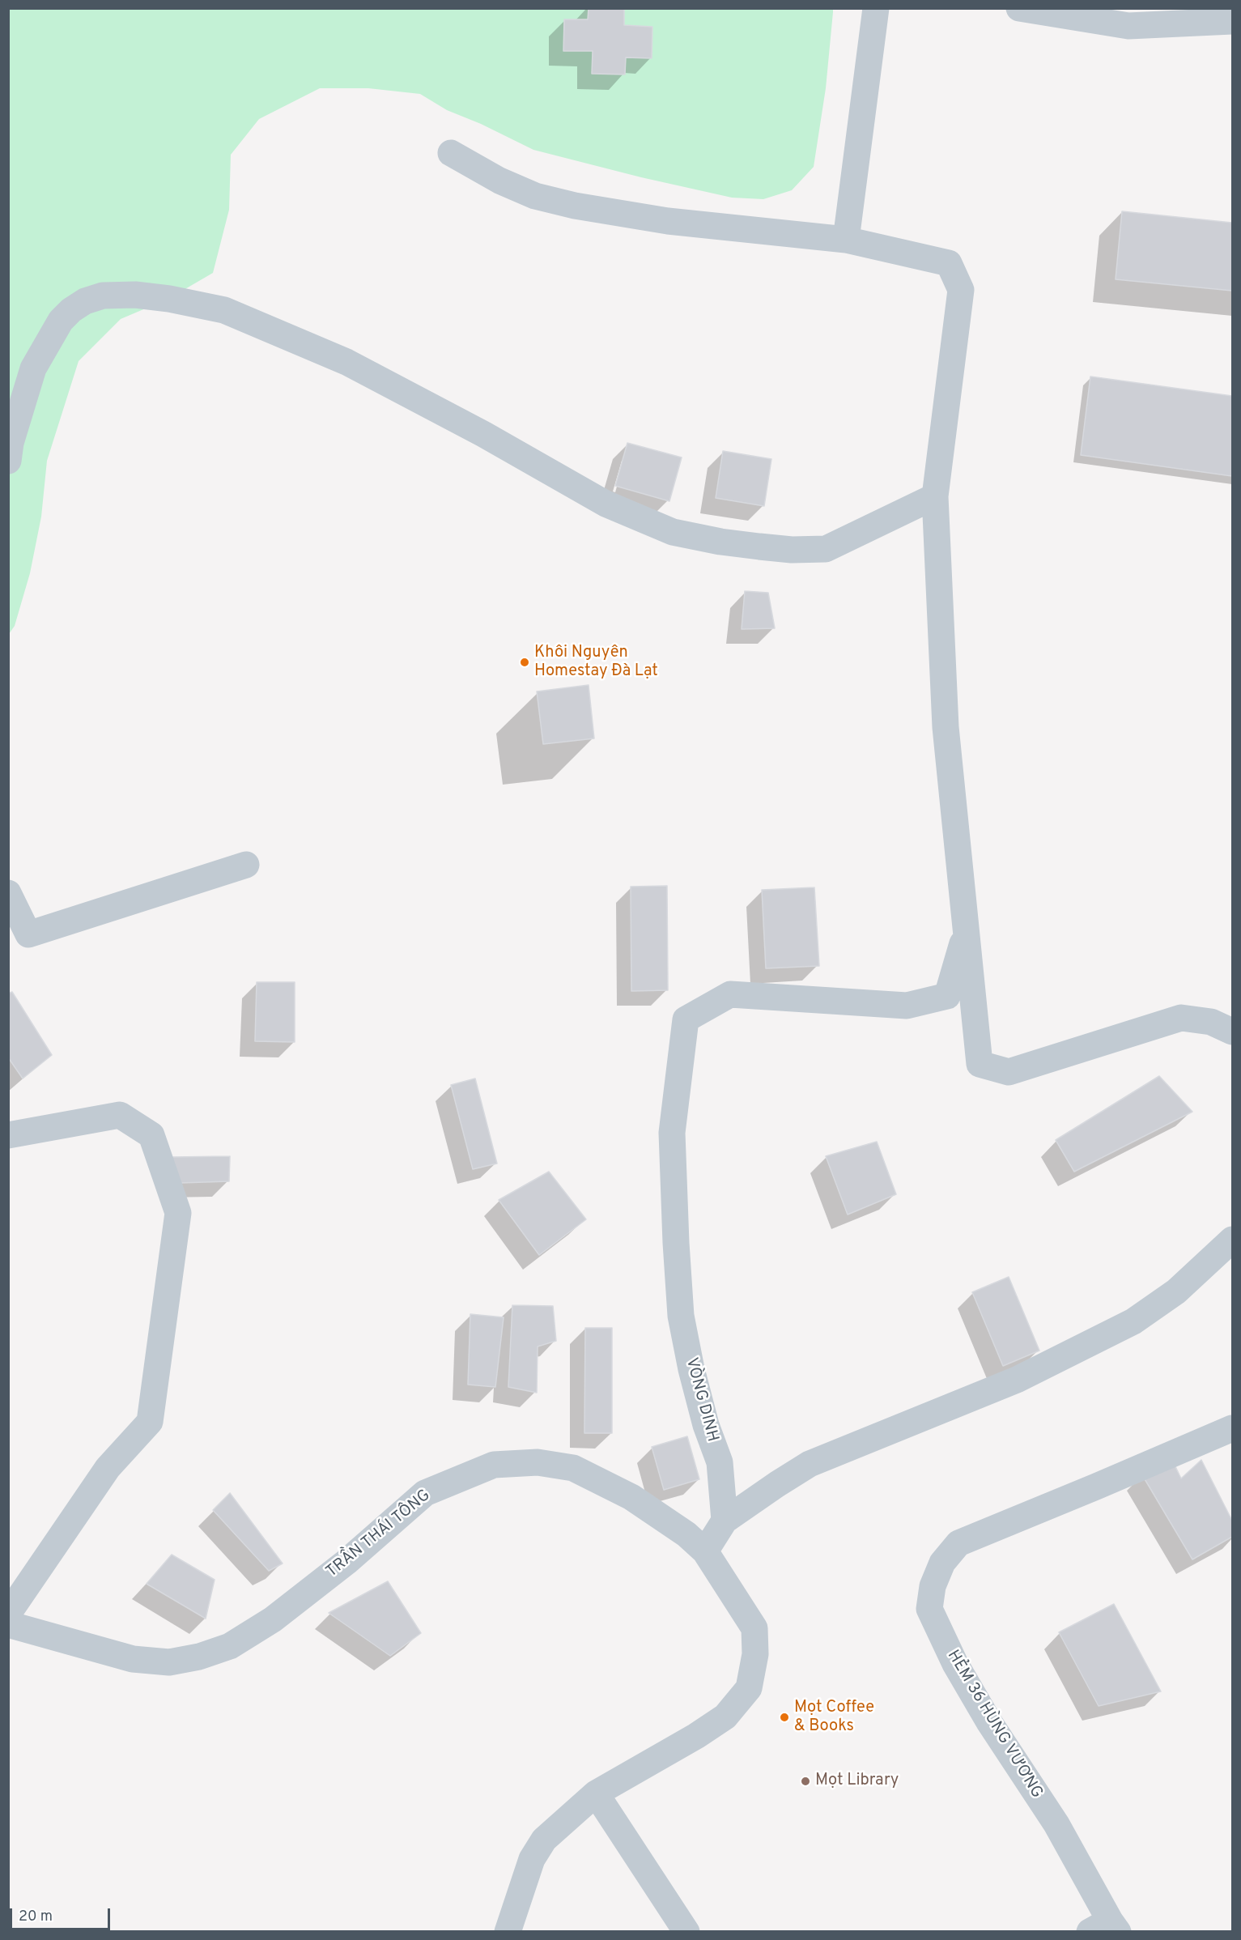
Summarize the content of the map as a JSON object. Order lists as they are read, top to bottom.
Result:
{
  "streets": {
    "street": ["VÒNG DINH", "TRẦN THÁI TÔNG", "HẺM 36 HÙNG VƯƠNG"]
  },
  "places": ["Khôi Nguyên Homestay Đà Lạt", "Mọt Coffee & Books", "Mọt Library"],
  "scale_bar": "20 m"
}
